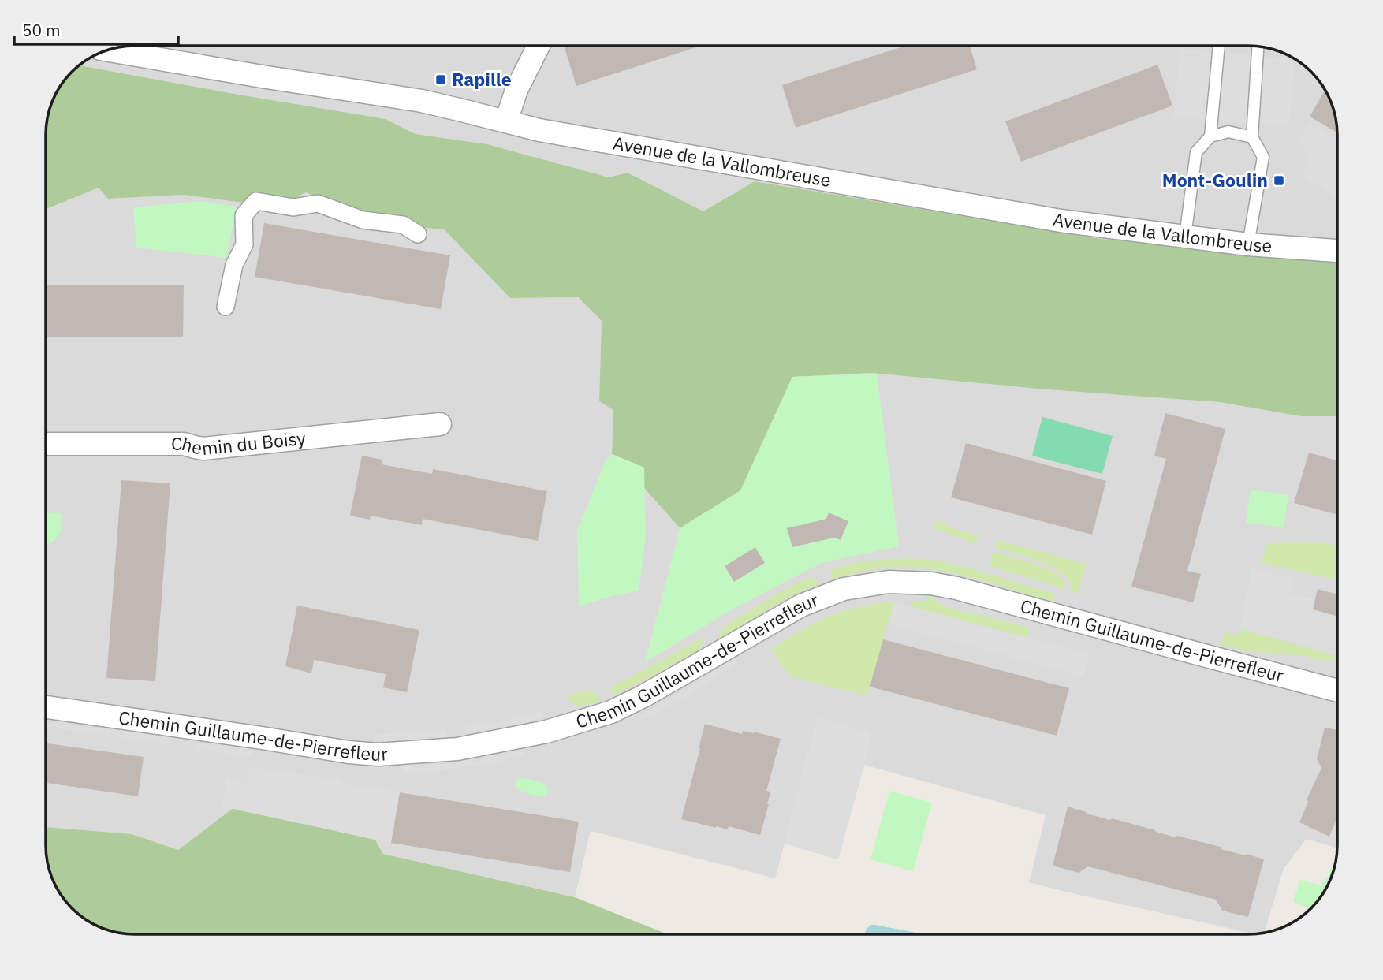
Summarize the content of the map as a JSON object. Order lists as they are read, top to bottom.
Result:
{
  "streets": {
    "street": ["Avenue de la Vallombreuse", "Chemin du Boisy", "Chemin Guillaume-de-Pierrefleur"]
  },
  "places": {
    "transit": ["Rapille", "Mont-Goulin"]
  },
  "scale_bar": "50 m"
}
